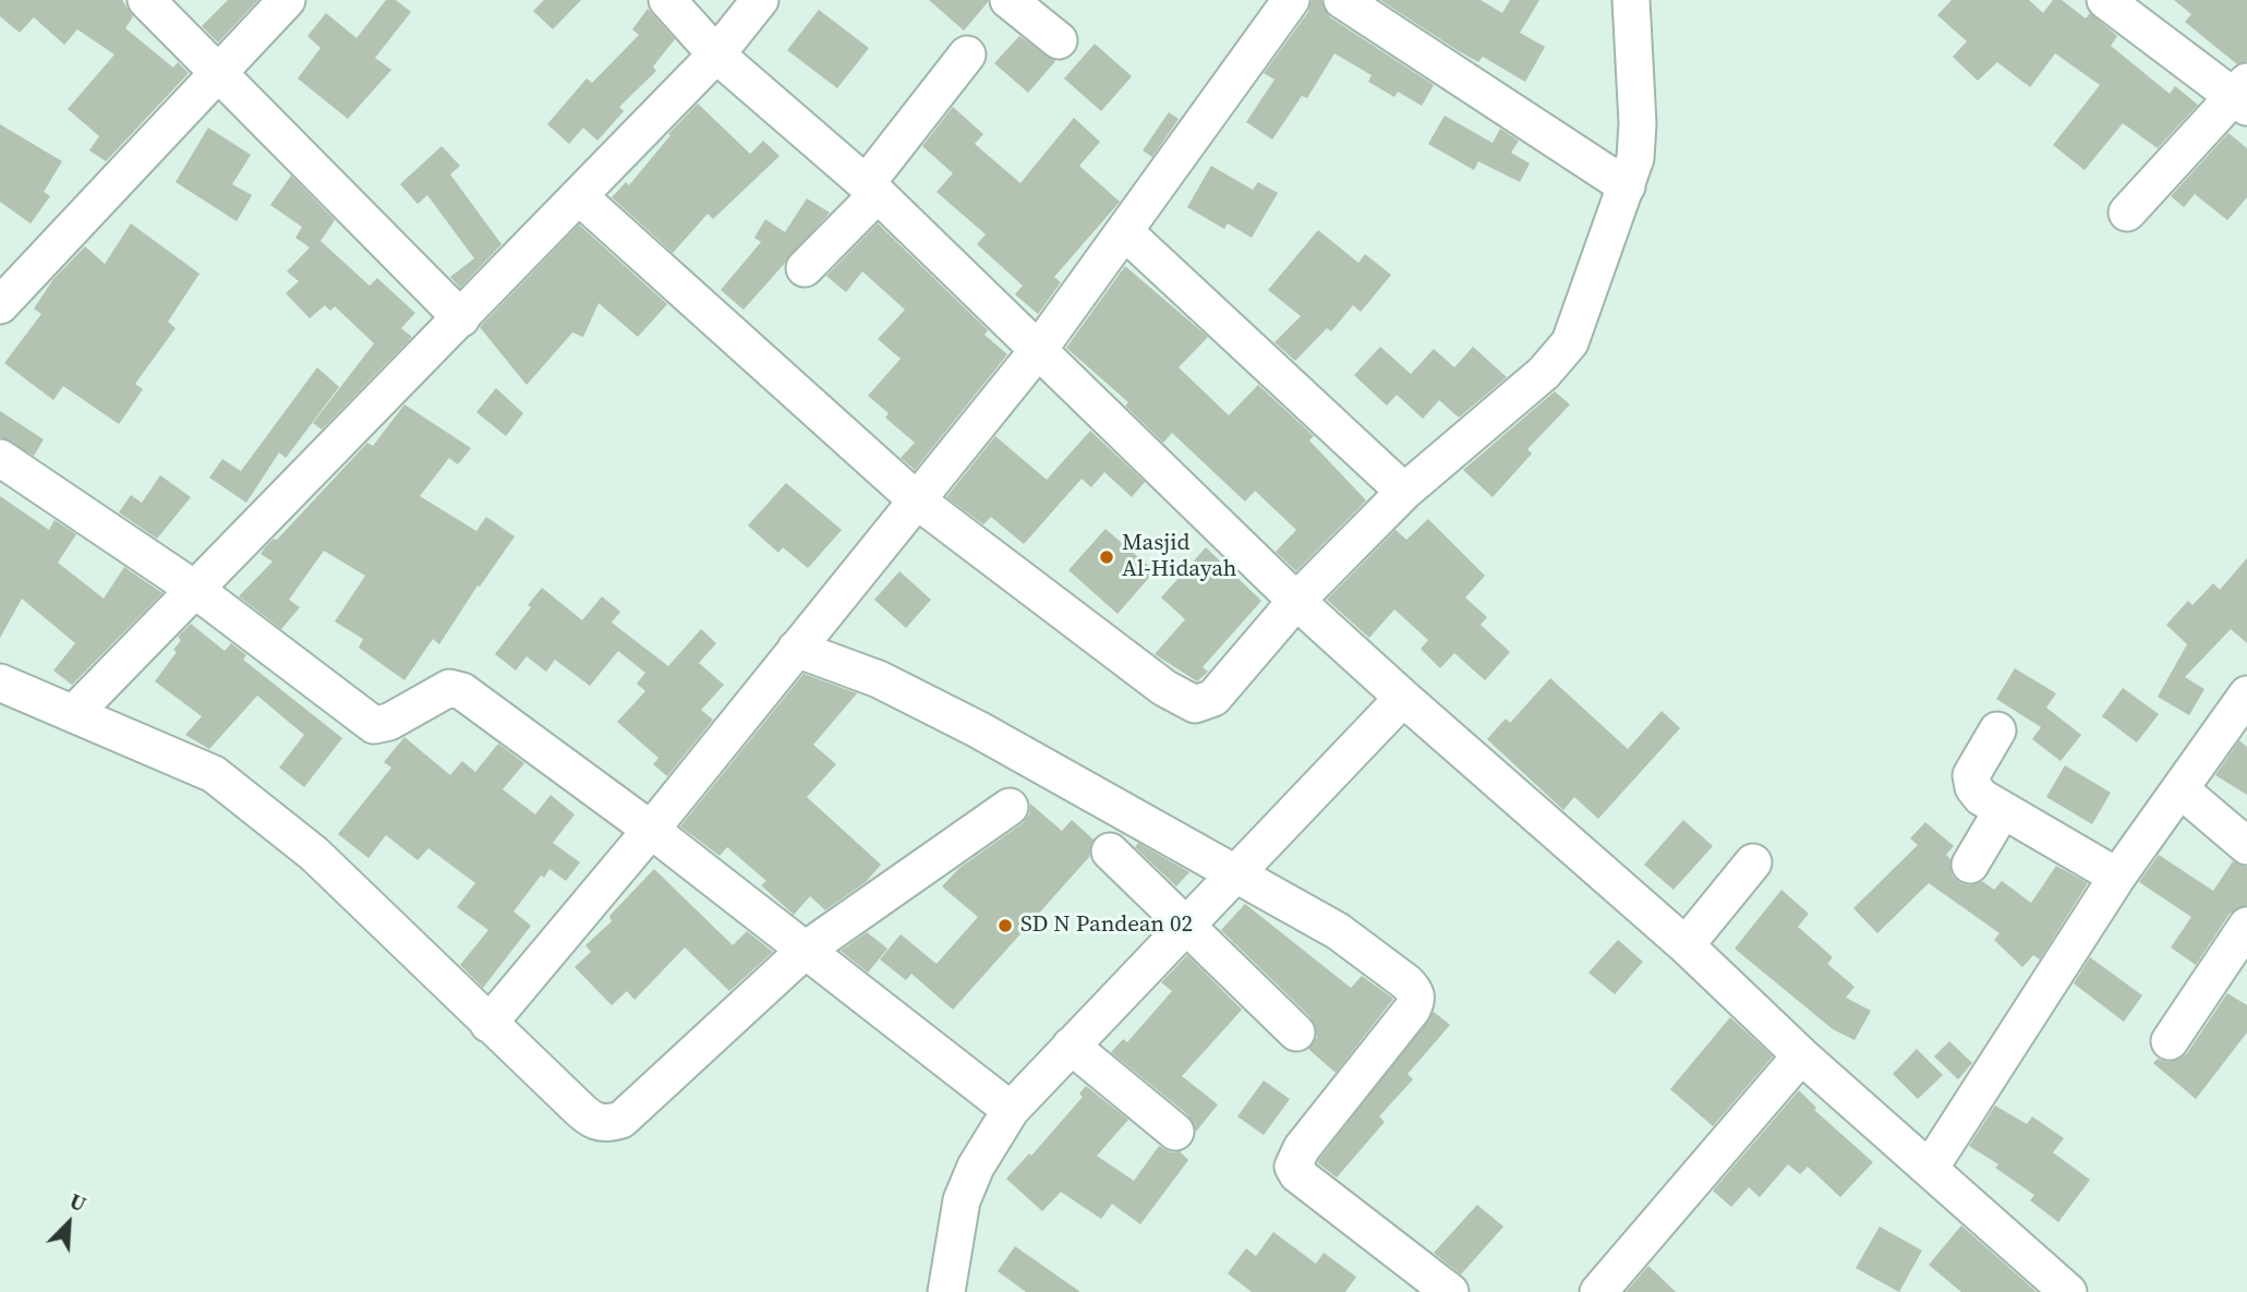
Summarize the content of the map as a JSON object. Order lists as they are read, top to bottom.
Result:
{
  "places": ["Masjid Al-Hidayah", "SD N Pandean 02"],
  "north": "top right"
}
